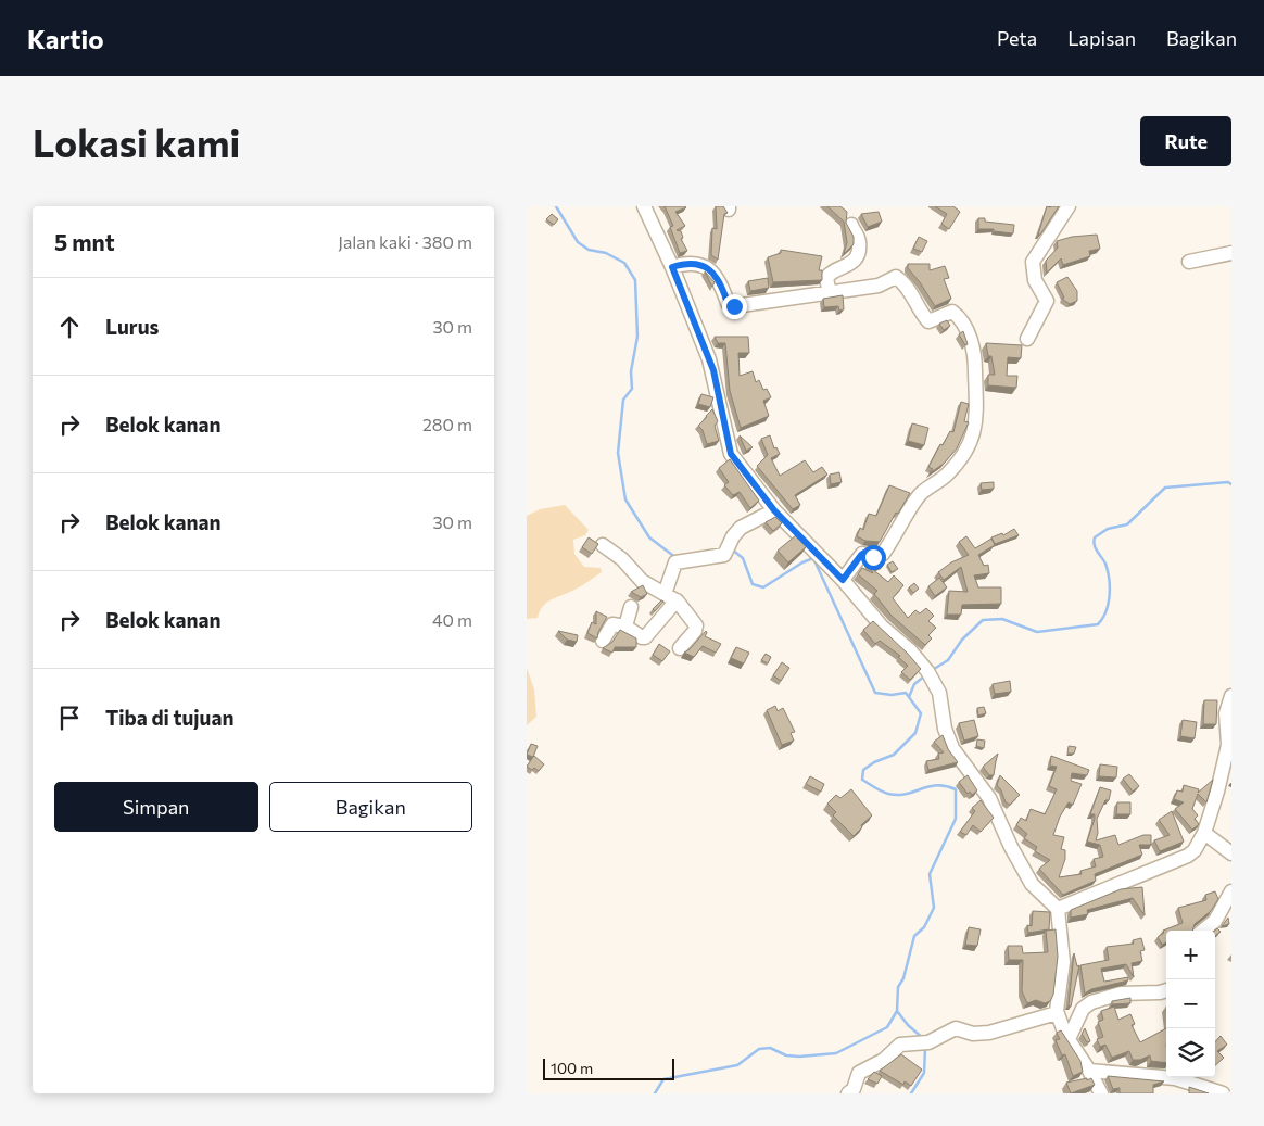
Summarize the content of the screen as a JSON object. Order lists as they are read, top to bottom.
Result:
{
  "scale_bar": "100 m",
  "page": {
    "header": "Kartio",
    "nav": ["Peta", "Lapisan", "Bagikan"],
    "buttons": [
      "Rute",
      ["Simpan", "Bagikan"]
    ],
    "title": "Lokasi kami",
    "heading": ["5 mnt", "Jalan kaki · 380 m"],
    "list": [
      ["Lurus", "30 m"],
      ["Belok kanan", "280 m"],
      ["Belok kanan", "30 m"],
      ["Belok kanan", "40 m"],
      "Tiba di tujuan"
    ],
    "map_buttons": ["+", "−"],
    "scale": "100 m"
  }
}
